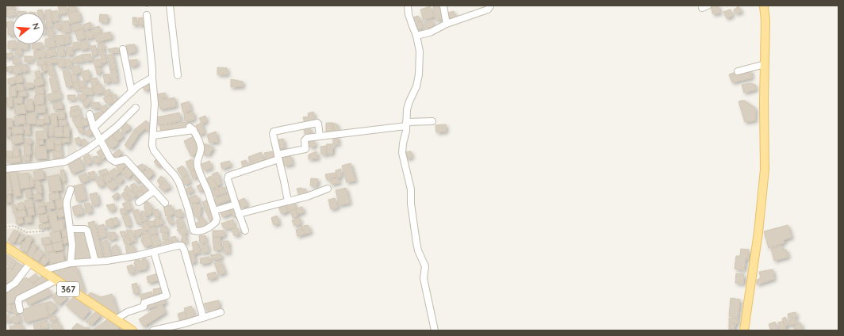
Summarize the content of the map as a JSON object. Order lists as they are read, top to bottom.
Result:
{
  "streets": {
    "main road": ["367"]
  },
  "north": "right"
}
